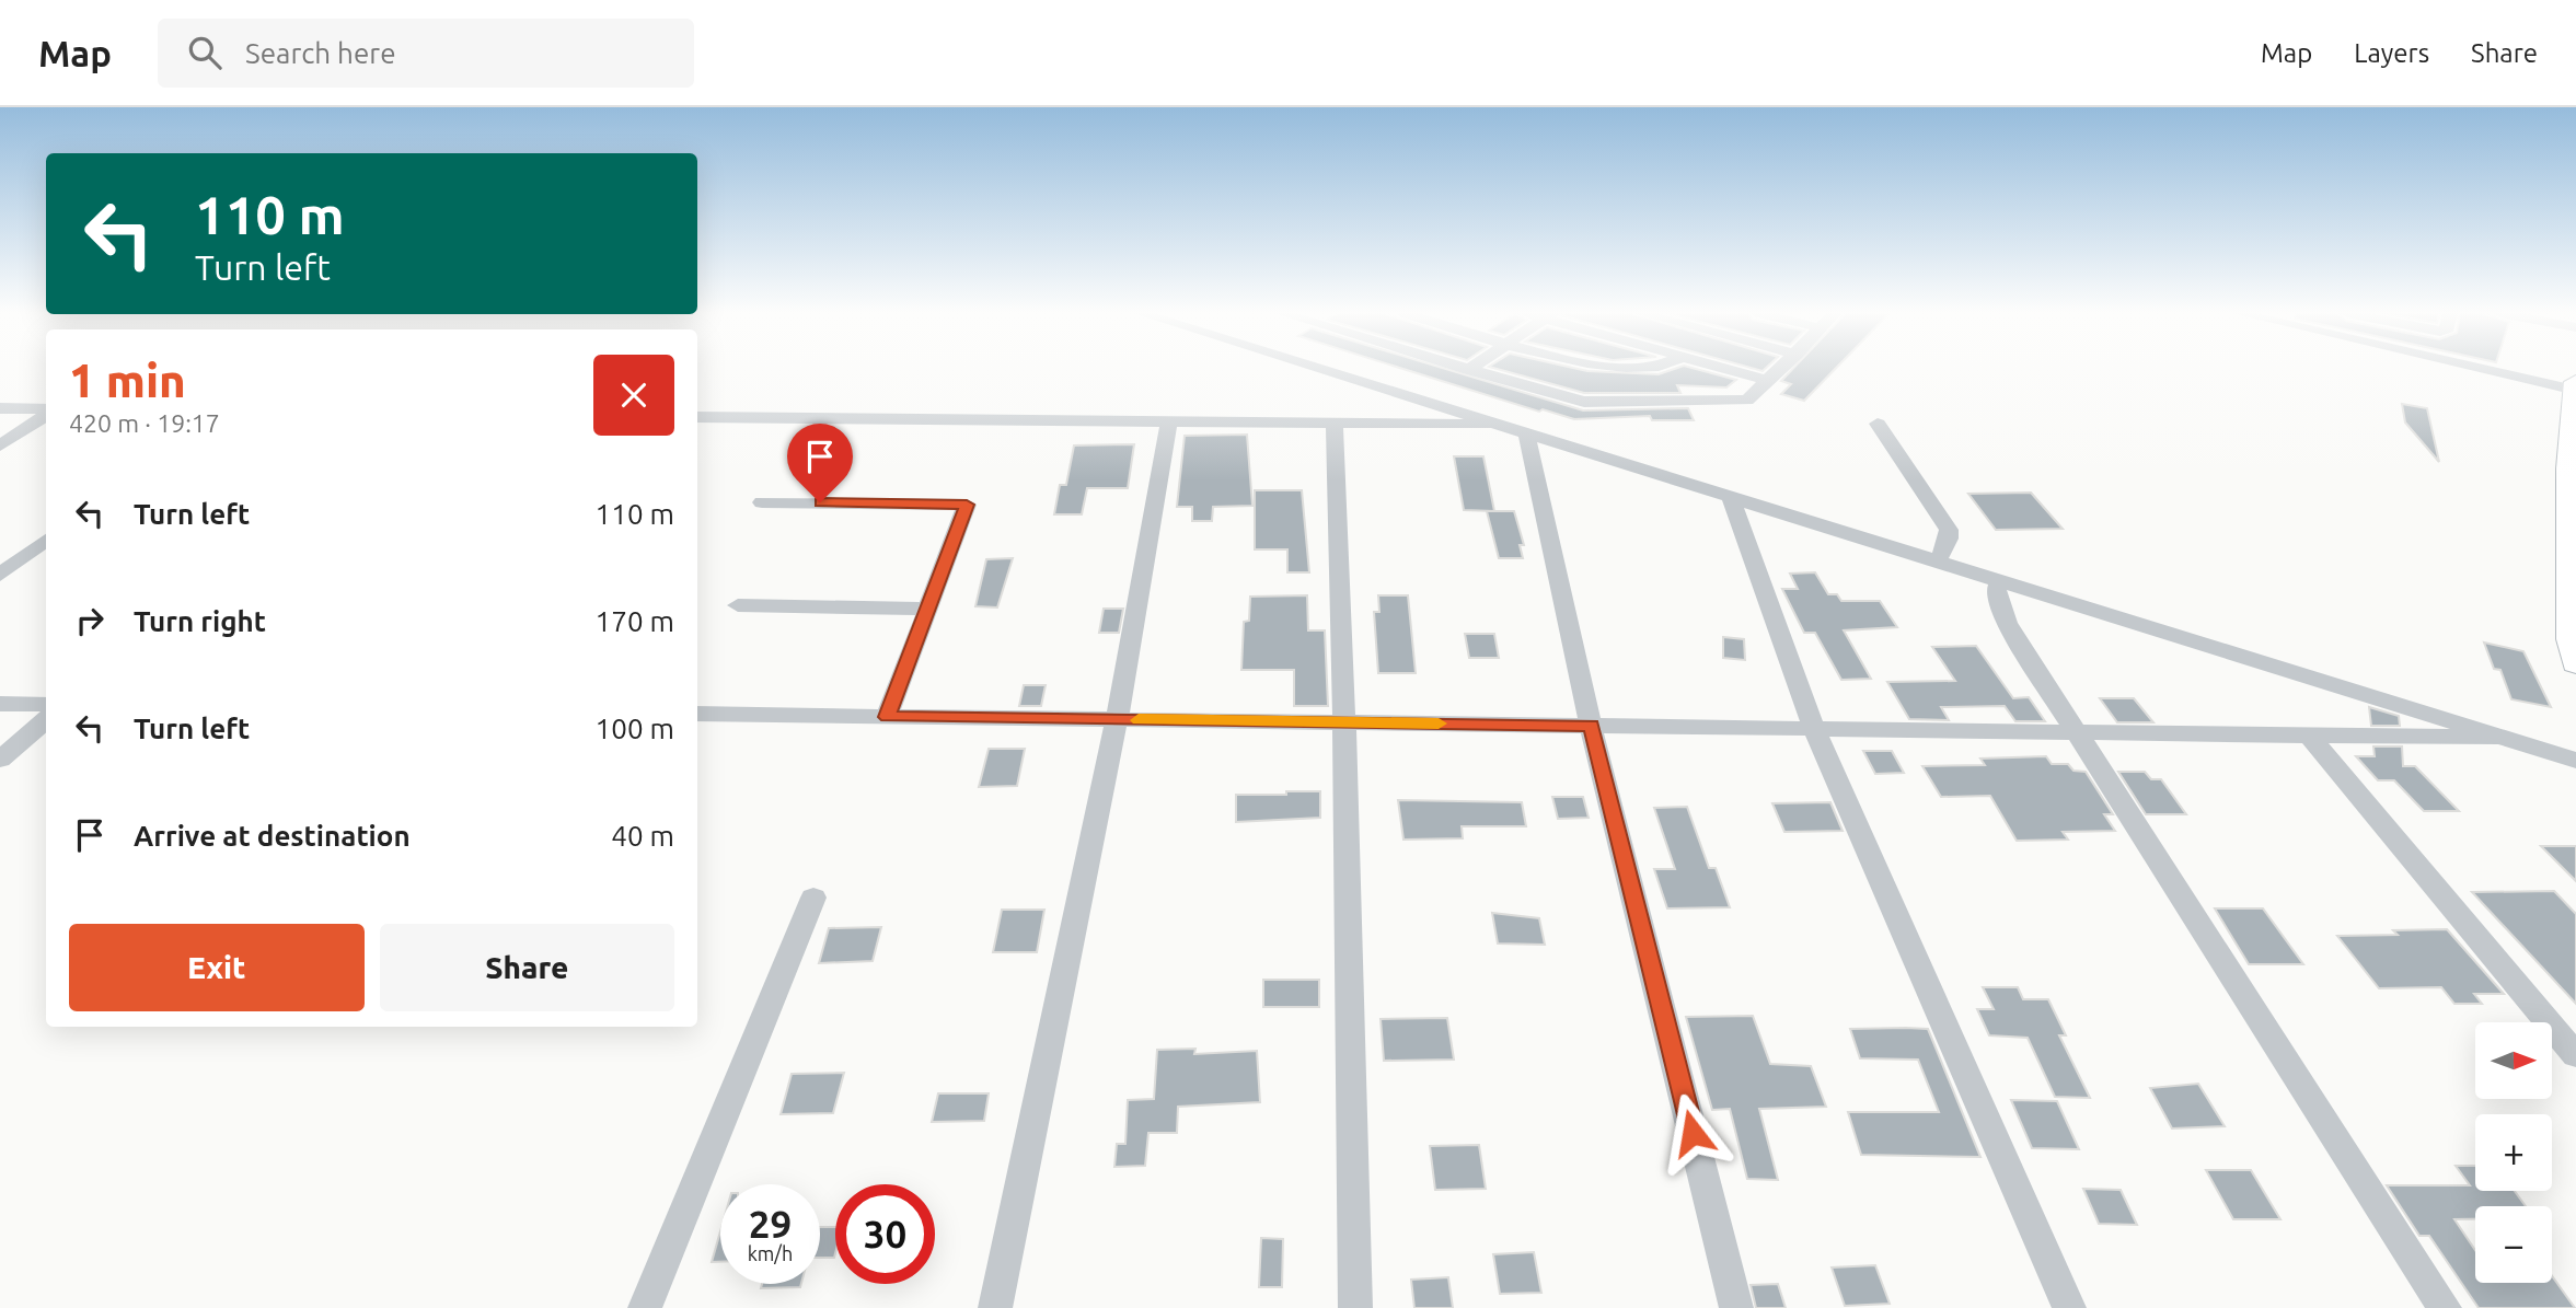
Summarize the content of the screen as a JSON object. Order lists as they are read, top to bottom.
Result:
{
  "north": "right",
  "page": {
    "header": "Map",
    "search": "Search here",
    "nav": ["Map", "Layers", "Share"],
    "turn": ["110 m", "Turn left"],
    "heading": ["1 min", "420 m · 19:17"],
    "list": [
      {
        "name": "Turn left",
        "value": "110 m"
      },
      {
        "name": "Turn right",
        "value": "170 m"
      },
      {
        "name": "Turn left",
        "value": "100 m"
      },
      {
        "name": "Arrive at destination",
        "value": "40 m"
      }
    ],
    "buttons": ["Exit", "Share"],
    "map_buttons": ["+", "−"],
    "speed": "29 km/h",
    "limit": "30"
  }
}
